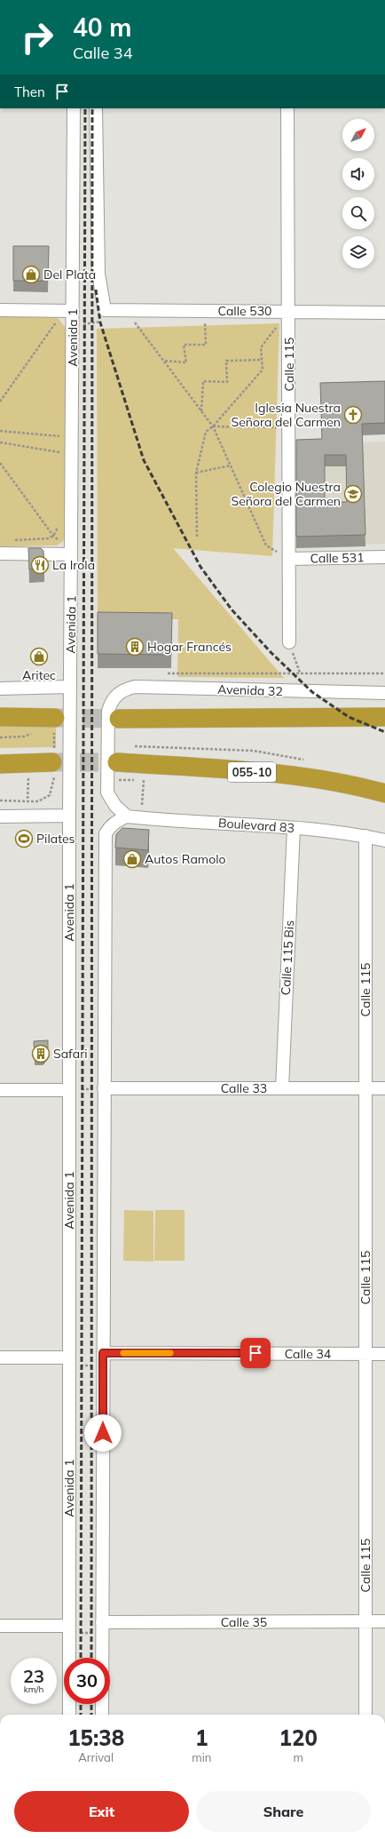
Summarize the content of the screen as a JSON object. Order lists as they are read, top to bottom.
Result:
{
  "streets": {
    "highway": ["Avenida 32", "055-10"],
    "street": [
      "Calle 530",
      "Avenida 1",
      "Calle 115",
      "Calle 531",
      "Boulevard 83",
      "Calle 115 Bis",
      "Calle 33",
      "Calle 34",
      "Calle 35"
    ]
  },
  "crossings": [
    ["Calle 530", "Calle 115"],
    ["Calle 115", "Calle 531"],
    ["Calle 115", "Boulevard 83"],
    ["Calle 115", "Calle 33"],
    ["Calle 115", "Calle 34"],
    ["Calle 115", "Calle 35"],
    ["Avenida 32", "Boulevard 83"],
    ["Boulevard 83", "Calle 115 Bis"],
    ["Calle 115 Bis", "Calle 33"]
  ],
  "places": {
    "shop": ["Del Plata", "Aritec", "Autos Ramolo"],
    "church": ["Iglesia Nuestra Señora del Carmen"],
    "school or university": ["Colegio Nuestra Señora del Carmen"],
    "restaurant": ["La Irola"],
    "building": ["Hogar Francés", "Safari"],
    "sports": ["Pilates"]
  },
  "north": "top right",
  "page": {
    "turn": ["40 m", "Calle 34"],
    "then": "Then",
    "speed": "23 km/h",
    "limit": "30",
    "eta": [
      "15:38",
      "Arrival",
      "1",
      "min",
      "120",
      "m"
    ],
    "buttons": ["Exit", "Share"]
  }
}
